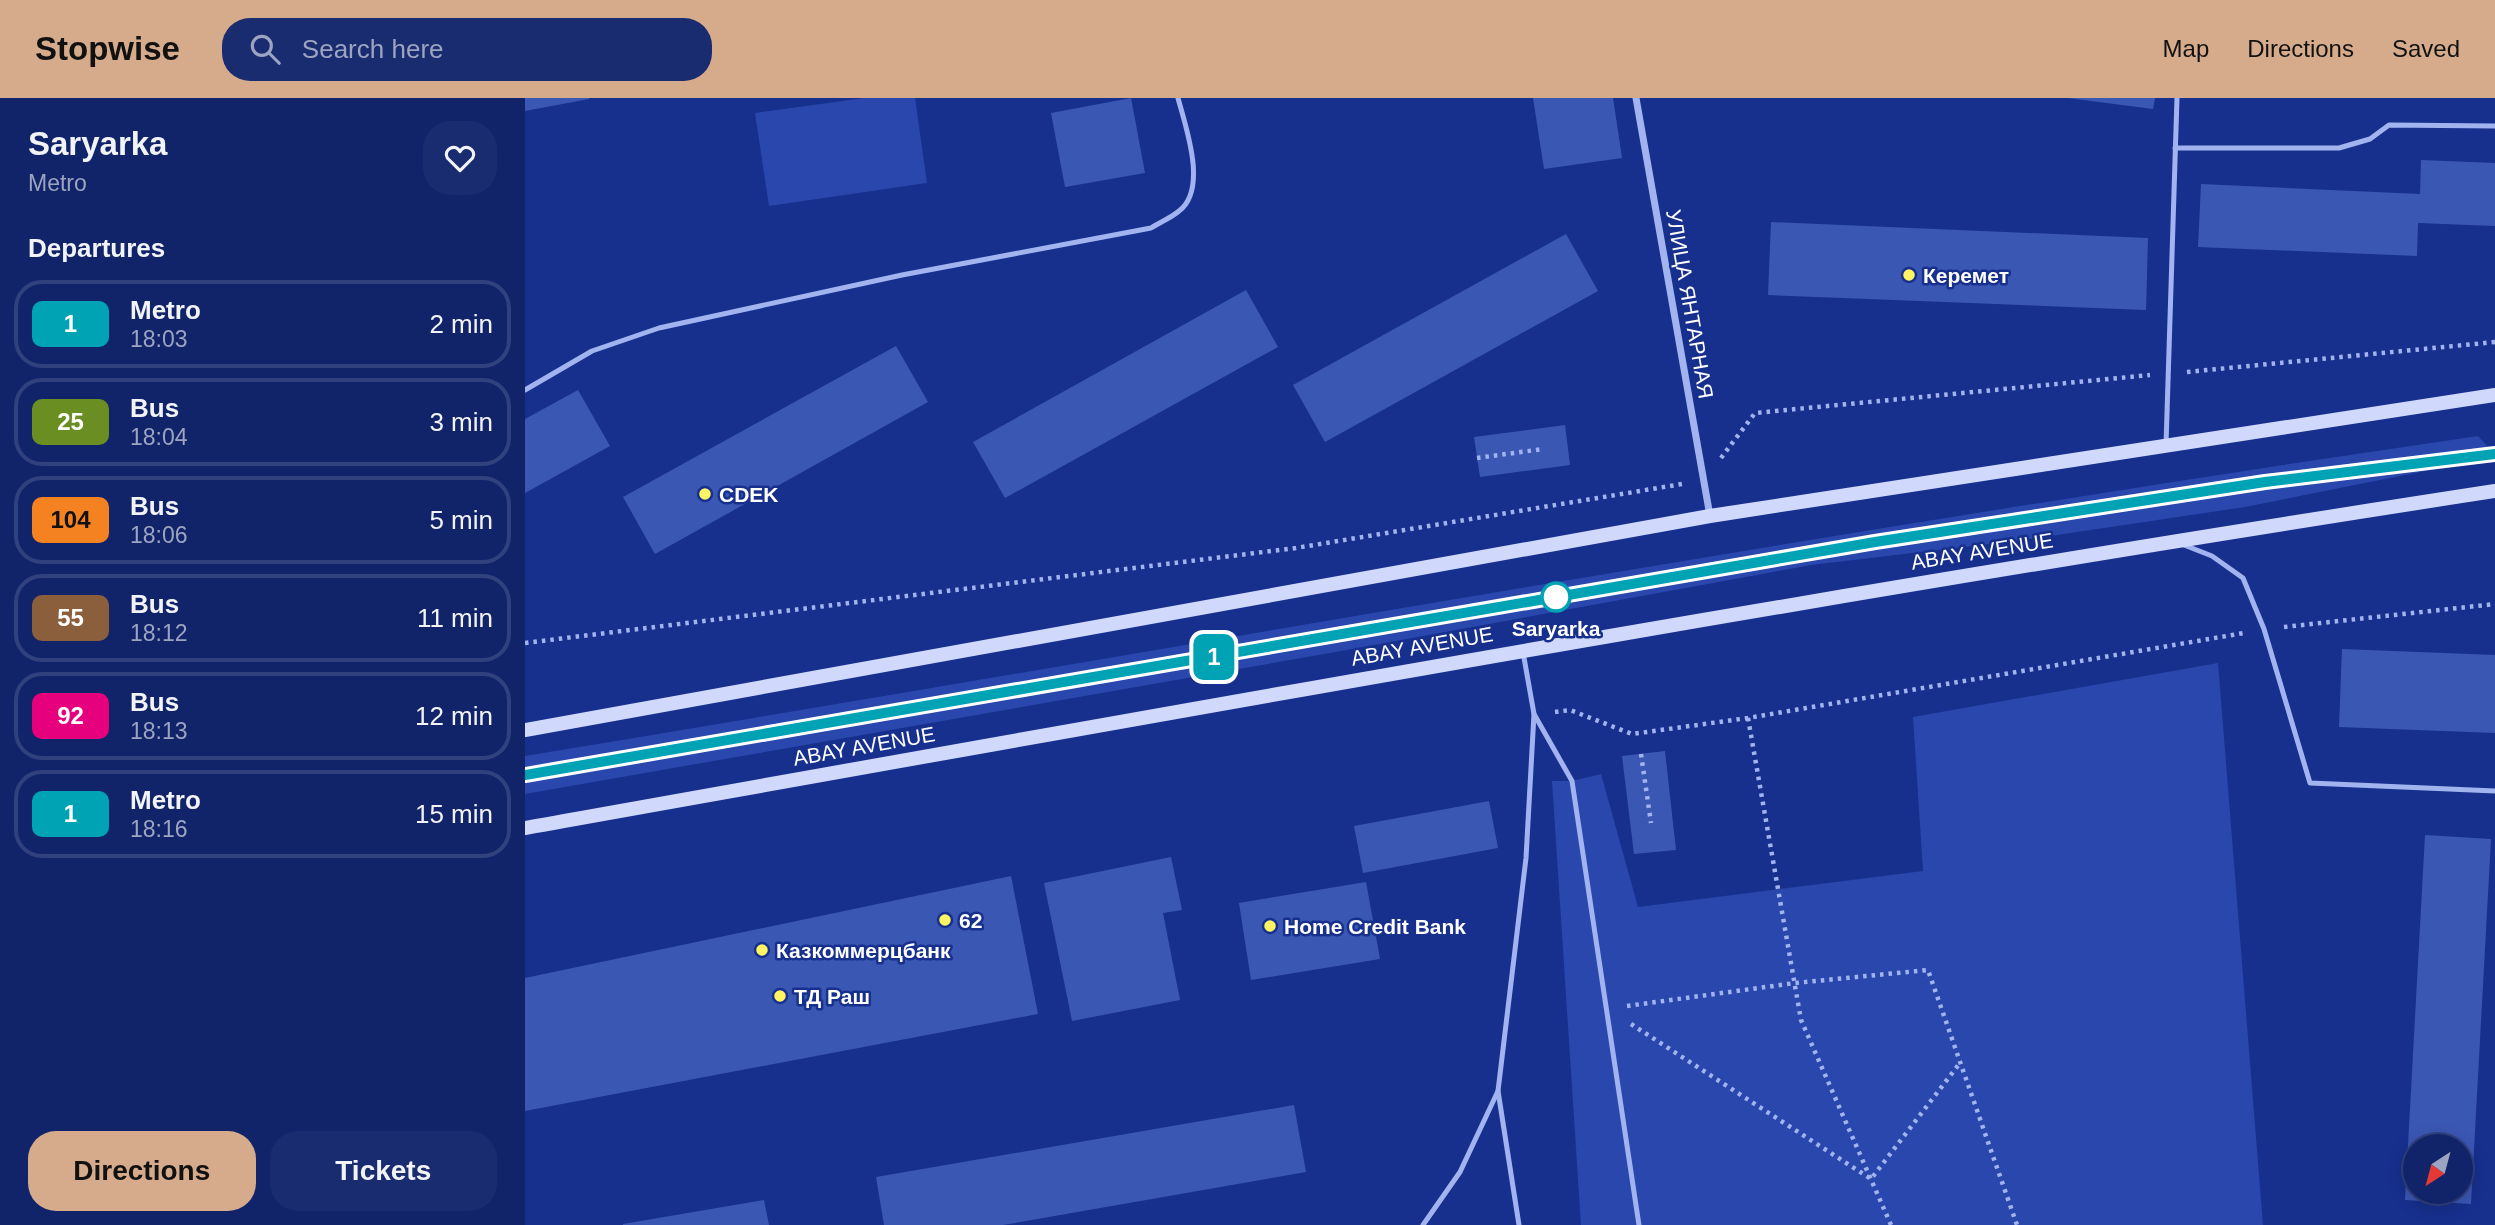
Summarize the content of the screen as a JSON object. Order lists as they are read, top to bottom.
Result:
{
  "streets": {
    "main road": ["ABAY AVENUE"],
    "street": ["УЛИЦА ЯНТАРНАЯ"]
  },
  "places": [
    "Керемет",
    "CDEK",
    "Saryarka",
    "62",
    "Home Credit Bank",
    "Казкоммерцбанк",
    "ТД Раш"
  ],
  "lines": ["metro line 1"],
  "north": "bottom left",
  "page": {
    "header": "Stopwise",
    "search": "Search here",
    "nav": ["Map", "Directions", "Saved"],
    "heading": [
      ["Saryarka", "Metro"],
      "Departures"
    ],
    "on_map": "1",
    "list": [
      {
        "mark": "1",
        "name": "Metro",
        "note": "18:03",
        "value": "2 min"
      },
      {
        "mark": "25",
        "name": "Bus",
        "note": "18:04",
        "value": "3 min"
      },
      {
        "mark": "104",
        "name": "Bus",
        "note": "18:06",
        "value": "5 min"
      },
      {
        "mark": "55",
        "name": "Bus",
        "note": "18:12",
        "value": "11 min"
      },
      {
        "mark": "92",
        "name": "Bus",
        "note": "18:13",
        "value": "12 min"
      },
      {
        "mark": "1",
        "name": "Metro",
        "note": "18:16",
        "value": "15 min"
      }
    ],
    "buttons": ["Directions", "Tickets"]
  }
}
